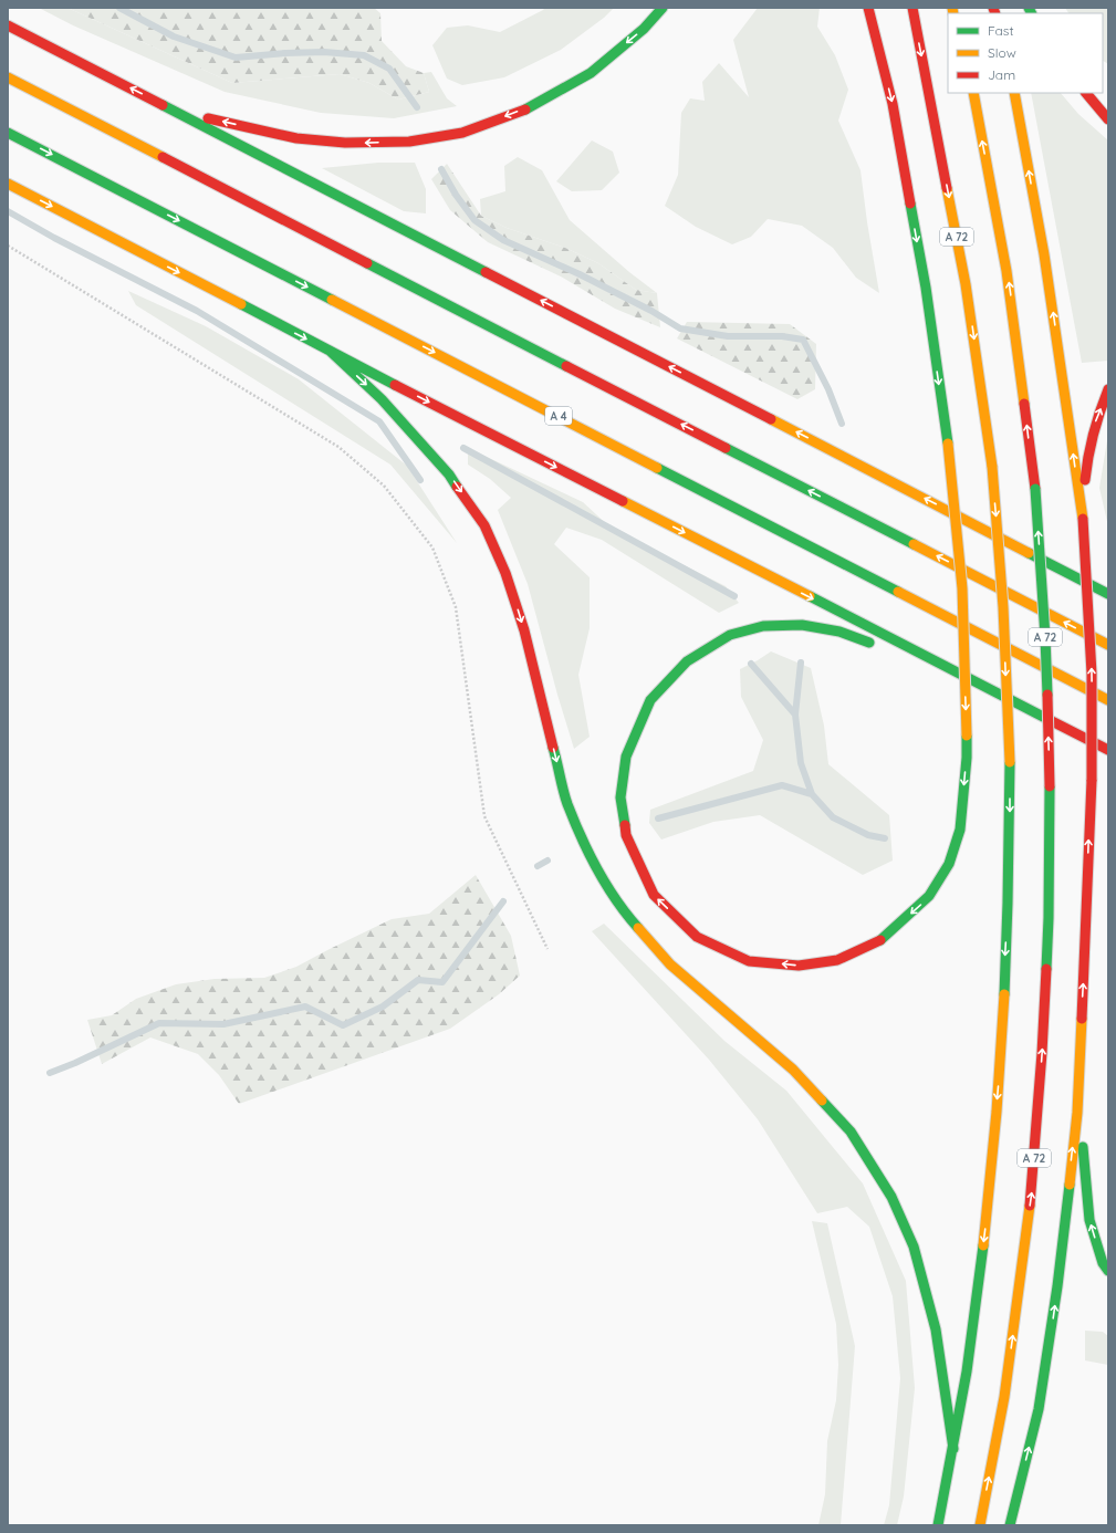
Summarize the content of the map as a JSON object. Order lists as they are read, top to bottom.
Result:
{
  "streets": {
    "highway": ["A 72", "A 4"]
  },
  "legend": ["Fast", "Slow", "Jam"]
}
